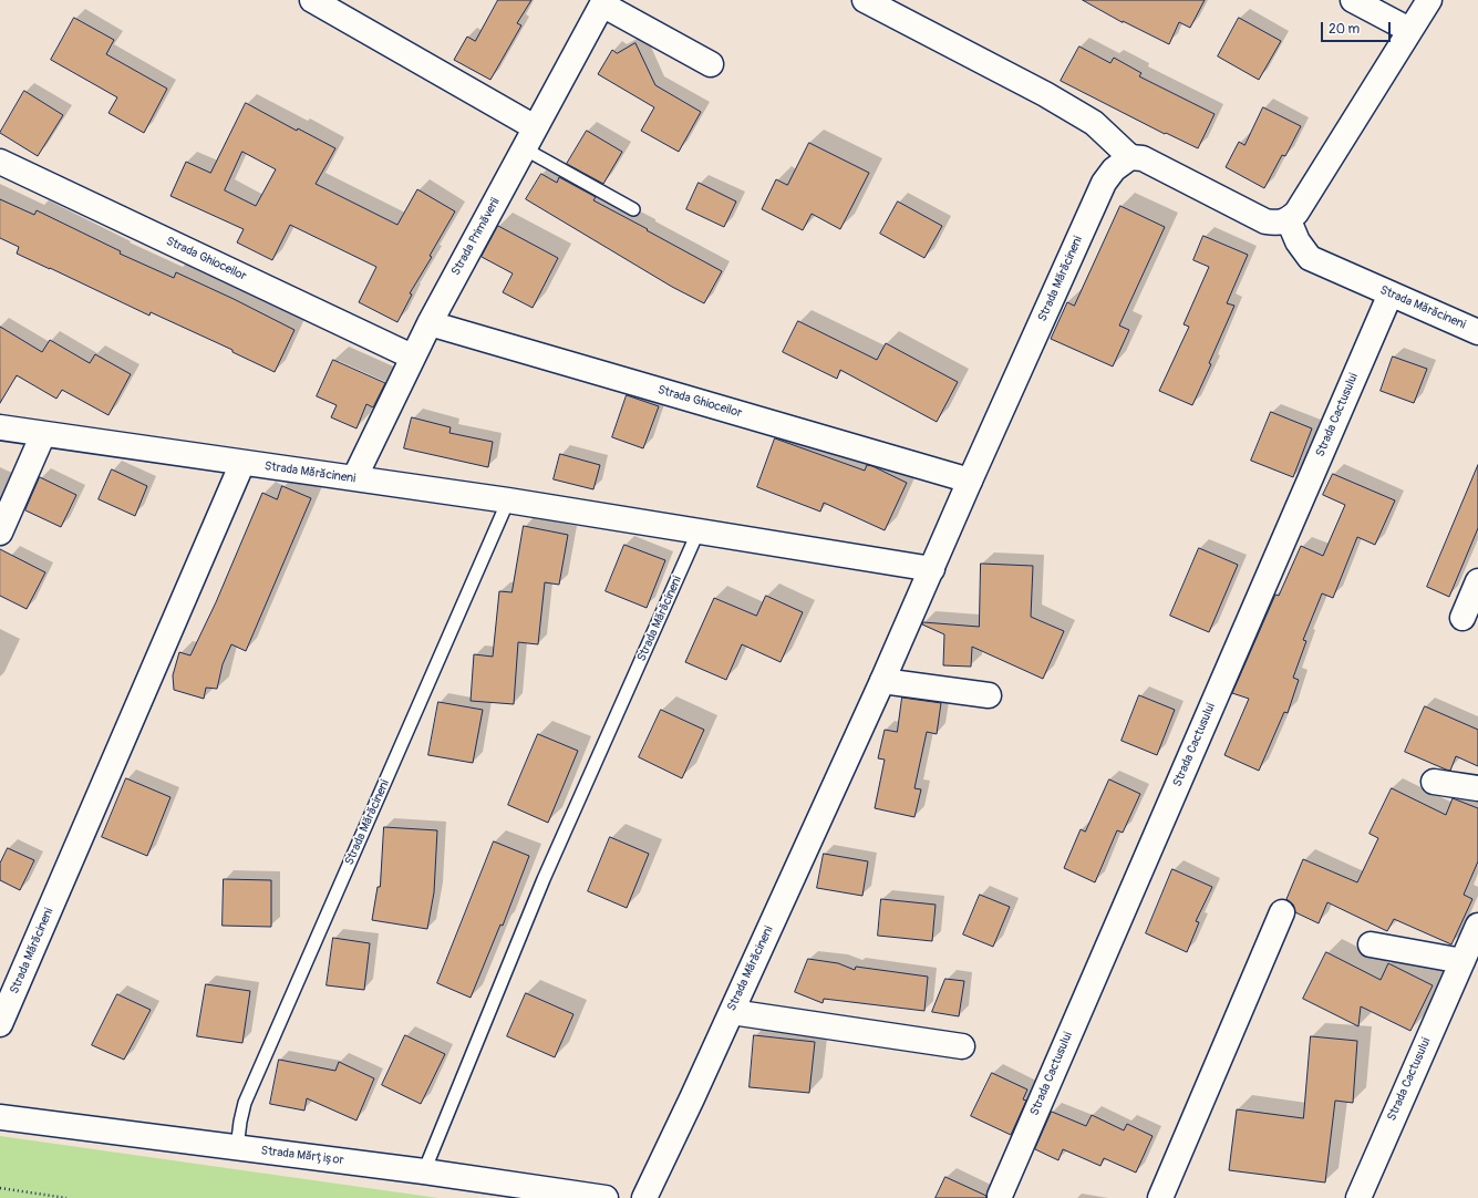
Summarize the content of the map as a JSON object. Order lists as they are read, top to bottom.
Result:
{
  "streets": {
    "street": [
      "Strada Primăverii",
      "Strada Ghioceilor",
      "Strada Mărăcineni",
      "Strada Cactusului",
      "Strada Mărțișor"
    ]
  },
  "crossings": [
    ["Strada Primăverii", "Strada Ghioceilor"],
    ["Strada Primăverii", "Strada Mărăcineni"],
    ["Strada Ghioceilor", "Strada Mărăcineni"],
    ["Strada Mărăcineni", "Strada Cactusului"],
    ["Strada Mărăcineni", "Strada Mărțișor"]
  ],
  "scale_bar": "20 m"
}
